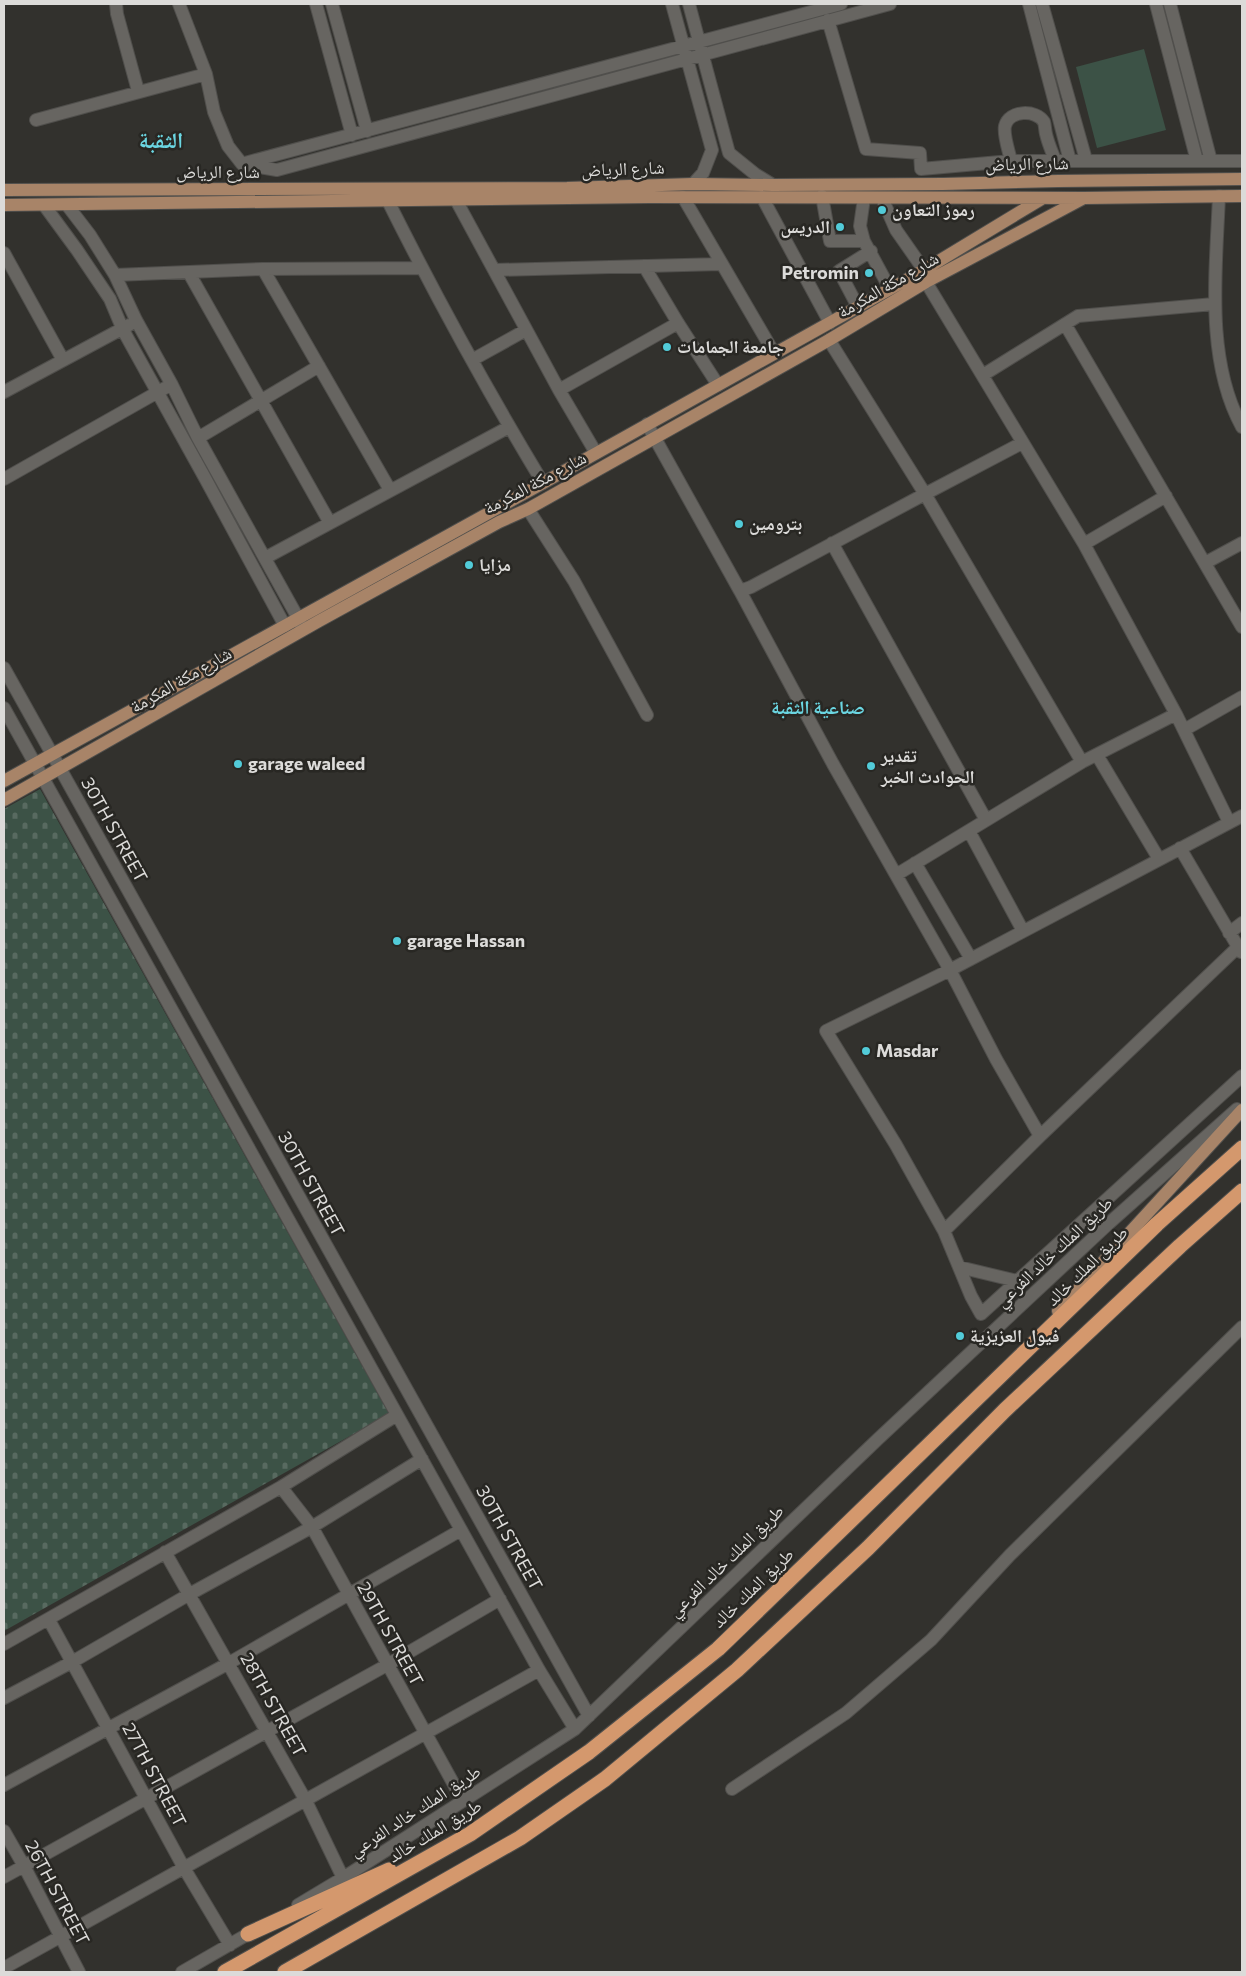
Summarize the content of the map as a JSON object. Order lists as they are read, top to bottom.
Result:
{
  "streets": {
    "highway": ["طريق الملك خالد"],
    "main road": ["شارع الرياض", "شارع مكة المكرمة"],
    "street": [
      "30TH STREET",
      "طريق الملك خالد الفرعي",
      "29TH STREET",
      "28TH STREET",
      "27TH STREET",
      "26TH STREET"
    ]
  },
  "crossings": [
    ["شارع الرياض", "شارع مكة المكرمة"],
    ["شارع مكة المكرمة", "30TH STREET"],
    ["30TH STREET", "طريق الملك خالد الفرعي"],
    ["طريق الملك خالد الفرعي", "29TH STREET"],
    ["طريق الملك خالد الفرعي", "28TH STREET"],
    ["طريق الملك خالد الفرعي", "27TH STREET"]
  ],
  "districts": ["الثقبة", "صناعية الثقبة"],
  "places": [
    "رموز التعاون",
    "الدريس",
    "Petromin",
    "جامعة الجمامات",
    "بترومين",
    "مزايا",
    "garage waleed",
    "تقدير الحوادث الخبر",
    "garage Hassan",
    "Masdar",
    "فيول العزيزية"
  ]
}
